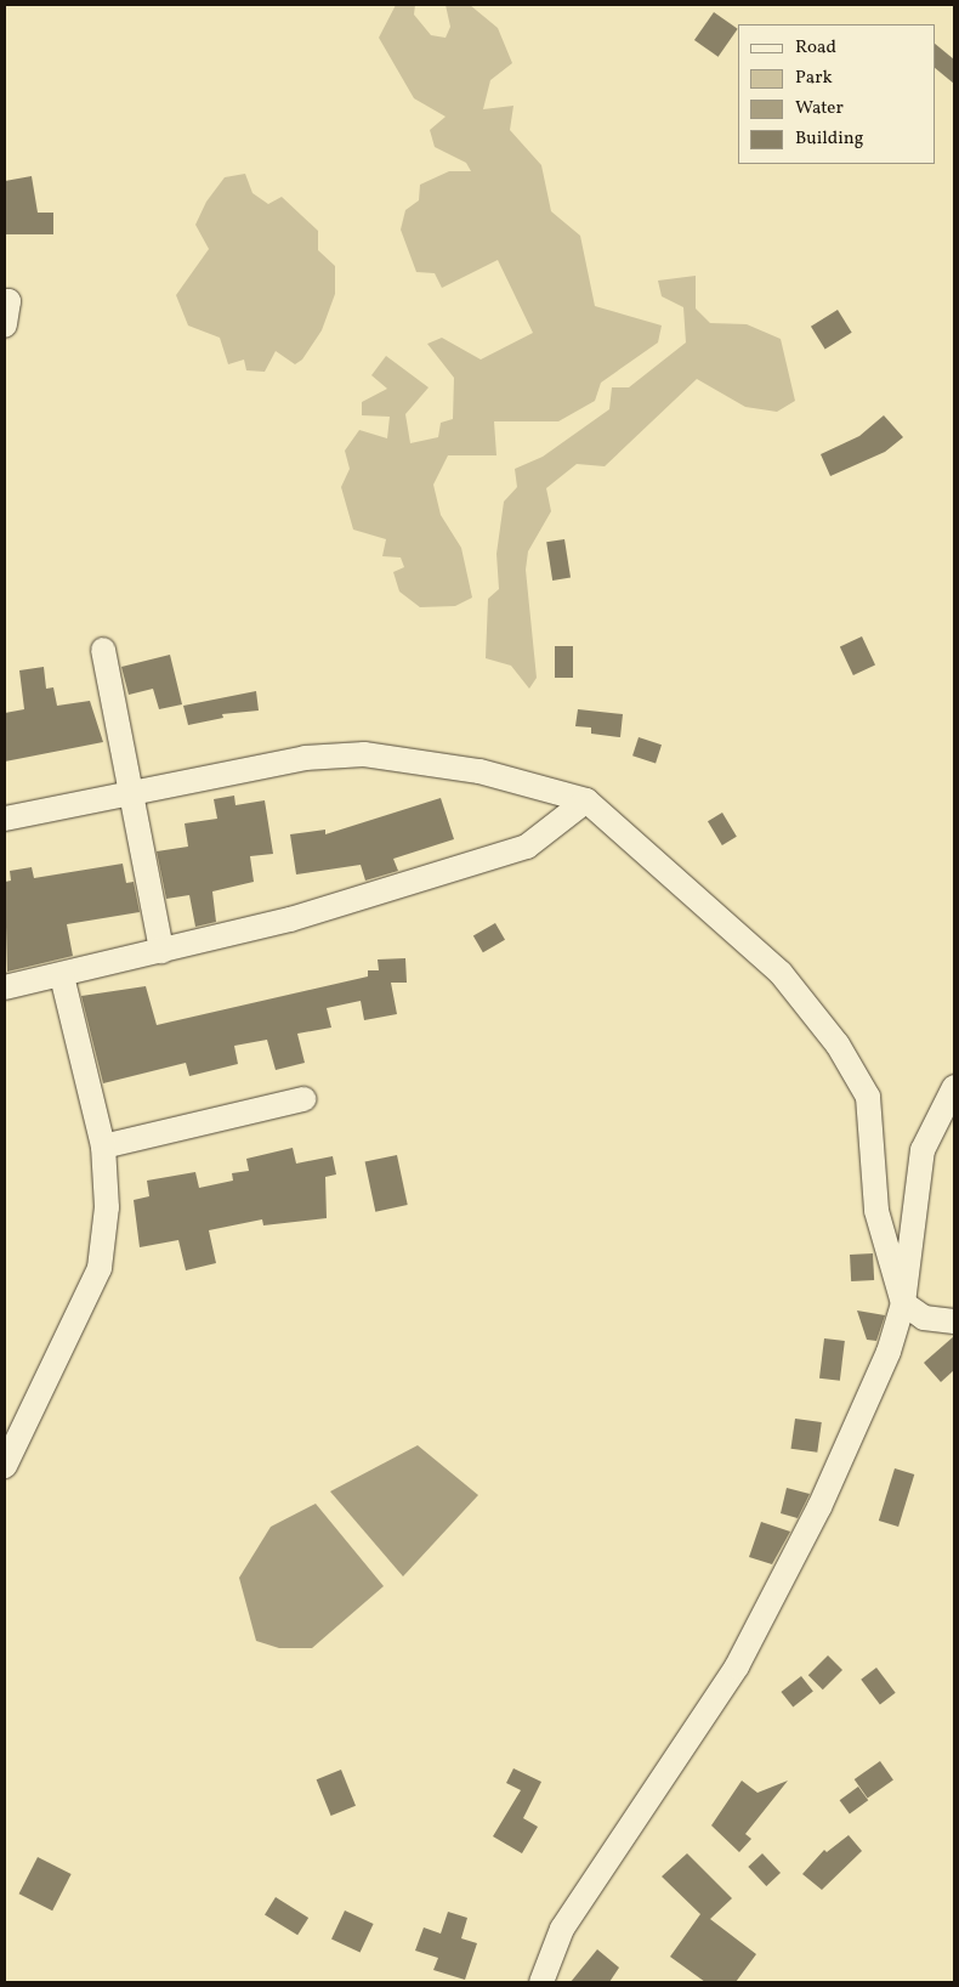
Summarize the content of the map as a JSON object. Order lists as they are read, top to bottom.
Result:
{
  "legend": [
    "Road",
    "Park",
    "Water",
    "Building"
  ]
}
